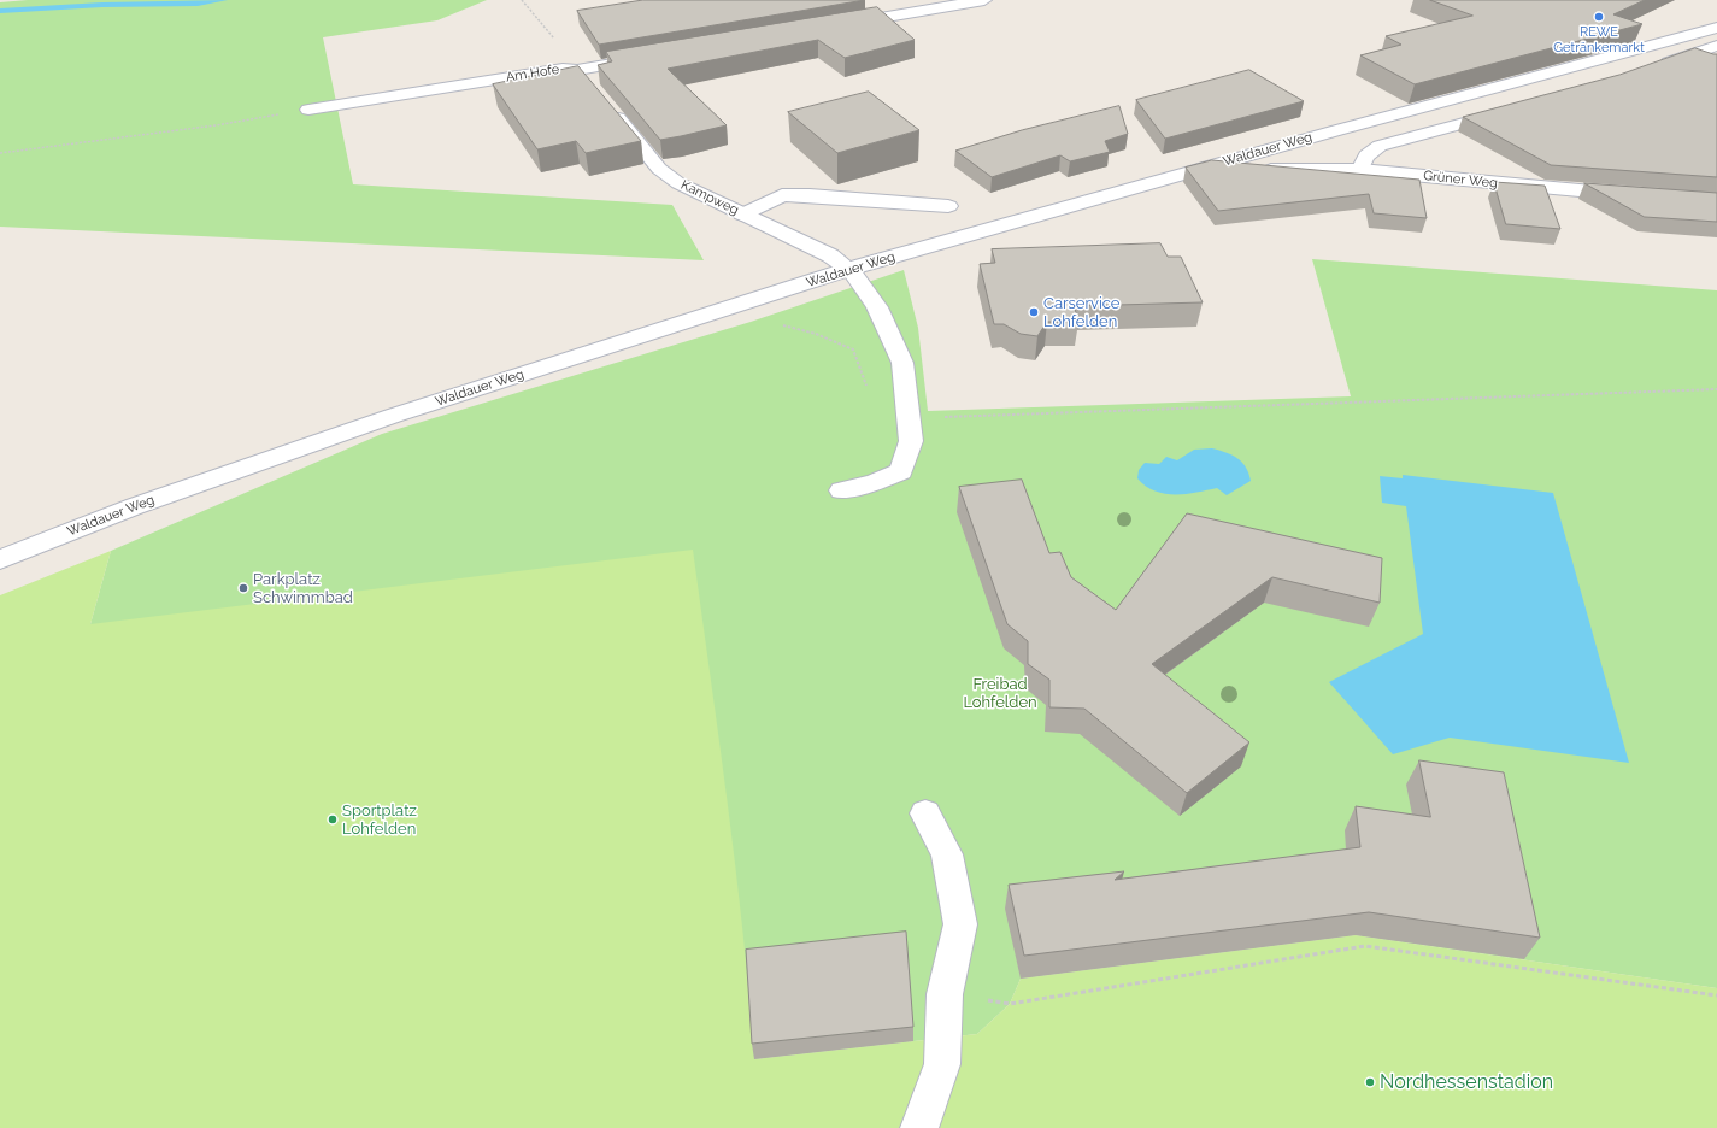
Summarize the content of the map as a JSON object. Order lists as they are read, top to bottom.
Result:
{
  "streets": {
    "street": [
      "Am Hofe",
      "Waldauer Weg",
      "Grüner Weg",
      "Kampweg"
    ]
  },
  "crossings": [
    ["Waldauer Weg", "Grüner Weg"],
    ["Waldauer Weg", "Kampweg"]
  ],
  "parks": ["Freibad Lohfelden"],
  "places": [
    "REWE Getränkemarkt",
    "Carservice Lohfelden",
    "Parkplatz Schwimmbad",
    "Sportplatz Lohfelden",
    "Nordhessenstadion"
  ]
}
